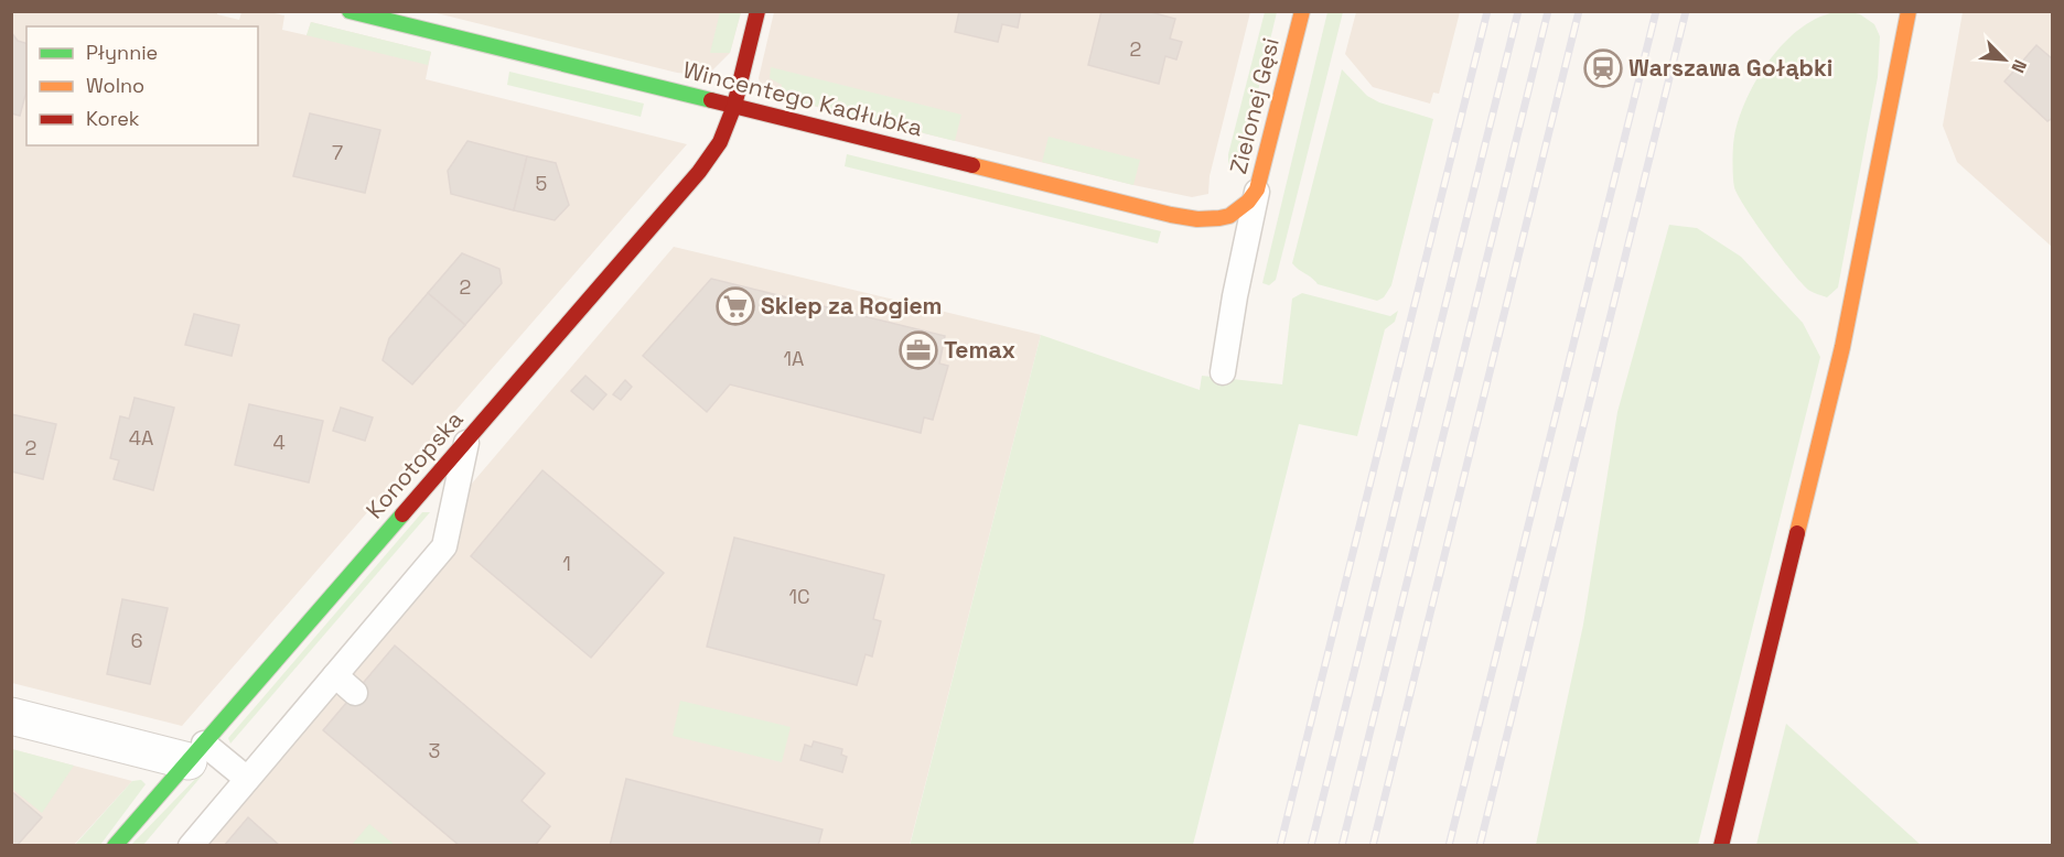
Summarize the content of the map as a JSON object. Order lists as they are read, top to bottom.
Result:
{
  "streets": {
    "street": ["Wincentego Kadłubka", "Zielonej Gęsi", "Konotopska"]
  },
  "crossings": [
    ["Wincentego Kadłubka", "Zielonej Gęsi"],
    ["Wincentego Kadłubka", "Konotopska"]
  ],
  "places": {
    "station": ["Warszawa Gołąbki"],
    "supermarket": ["Sklep za Rogiem"],
    "office": ["Temax"]
  },
  "house_numbers": [
    "2",
    "7",
    "5",
    "2",
    "1A",
    "4A",
    "4",
    "2",
    "1",
    "1C",
    "6",
    "3"
  ],
  "legend": ["Płynnie", "Wolno", "Korek"],
  "north": "bottom right"
}
